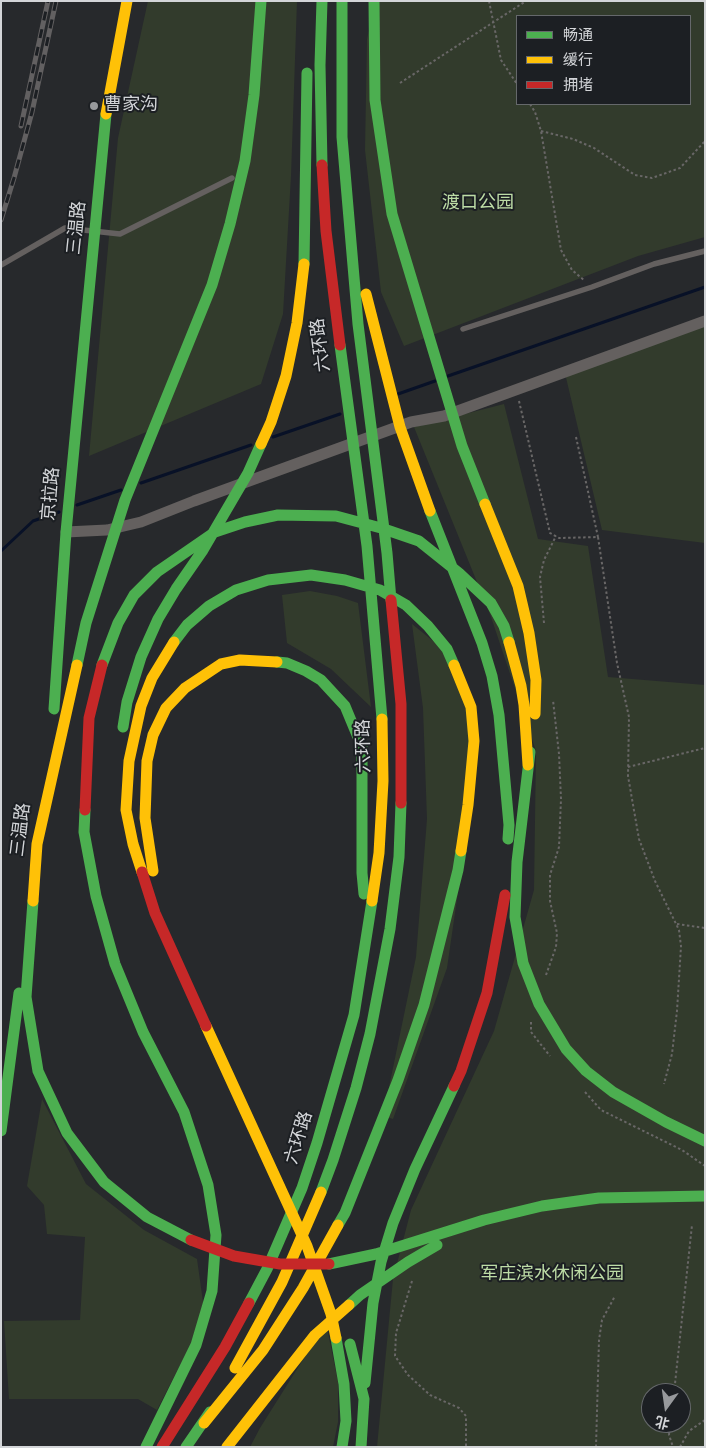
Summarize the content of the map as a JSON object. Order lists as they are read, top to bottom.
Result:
{
  "streets": {
    "highway": ["三温路", "六环路", "京拉路"]
  },
  "crossings": [
    ["三温路", "京拉路"]
  ],
  "parks": ["渡口公园", "军庄滨水休闲公园"],
  "places": ["曹家沟"],
  "legend": ["畅通", "缓行", "拥堵"],
  "north": "bottom"
}
